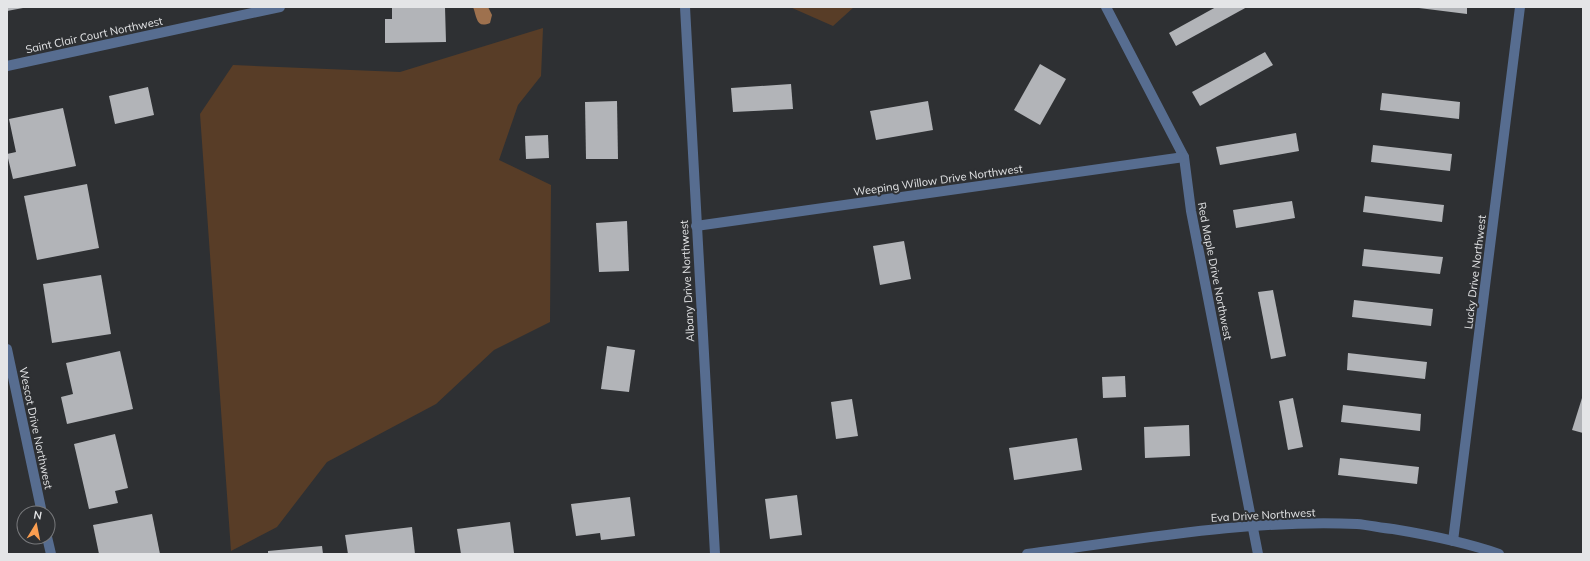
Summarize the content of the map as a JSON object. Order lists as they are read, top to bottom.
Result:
{
  "streets": {
    "street": [
      "Saint Clair Court Northwest",
      "Weeping Willow Drive Northwest",
      "Red Maple Drive Northwest",
      "Lucky Drive Northwest",
      "Albany Drive Northwest",
      "Wescot Drive Northwest",
      "Eva Drive Northwest"
    ]
  },
  "crossings": [
    ["Weeping Willow Drive Northwest", "Red Maple Drive Northwest"],
    ["Weeping Willow Drive Northwest", "Albany Drive Northwest"],
    ["Red Maple Drive Northwest", "Eva Drive Northwest"],
    ["Lucky Drive Northwest", "Eva Drive Northwest"]
  ],
  "north": "top"
}
